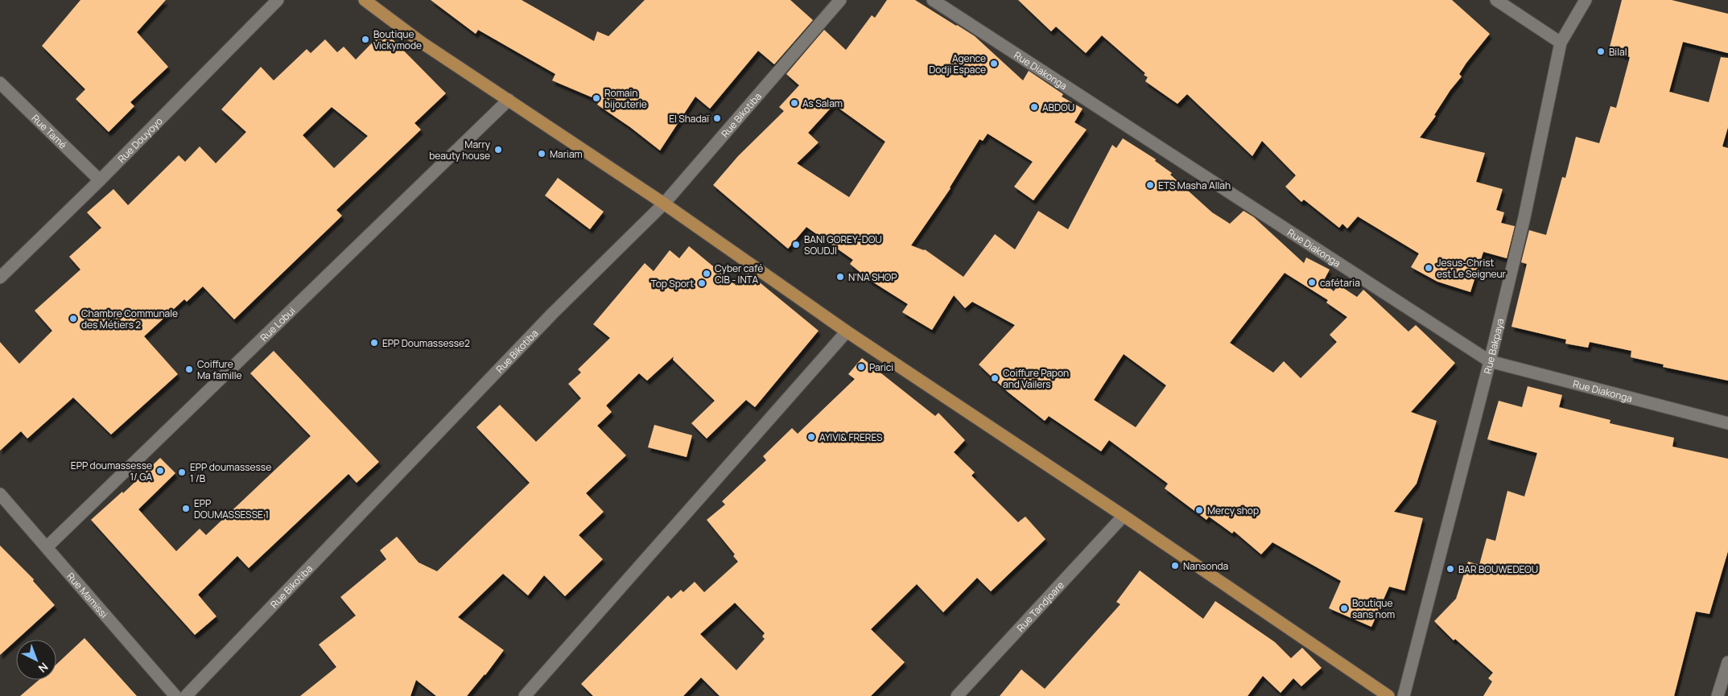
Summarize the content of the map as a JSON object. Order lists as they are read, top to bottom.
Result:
{
  "streets": {
    "street": [
      "Rue Diakonga",
      "Rue Bikotiba",
      "Rue Tamé",
      "Rue Douyoyo",
      "Rue Lobui",
      "Rue Bakpaya",
      "Rue Mamissi",
      "Rue Tandjoare"
    ]
  },
  "crossings": [
    ["Rue Diakonga", "Rue Bakpaya"],
    ["Rue Tamé", "Rue Douyoyo"],
    ["Rue Lobui", "Rue Mamissi"]
  ],
  "places": [
    "Boutique Vickymode",
    "Bilal",
    "Agence Dodji Espace",
    "Romain bijouterie",
    "As Salam",
    "ABDOU",
    "El Shadaï",
    "Marry beauty house",
    "Mariam",
    "ETS Masha Allah",
    "BANI GOREY-DOU SOUDJI",
    "Jesus-Christ est Le Seigneur",
    "Cyber café CIB - INTA",
    "N'NA SHOP",
    "cafétaria",
    "Top Sport",
    "Chambre Communale des Métiers 2",
    "EPP Doumassesse2",
    "Parici",
    "Coiffure Ma famille",
    "Coiffure Papon and Vailers",
    "AYIVI& FRERES",
    "EPP doumassesse 1/ GA",
    "EPP doumassesse 1 /B",
    "EPP DOUMASSESSE 1",
    "Mercy shop",
    "Nansonda",
    "BAR BOUWEDEOU",
    "Boutique sans nom"
  ],
  "north": "bottom right"
}
